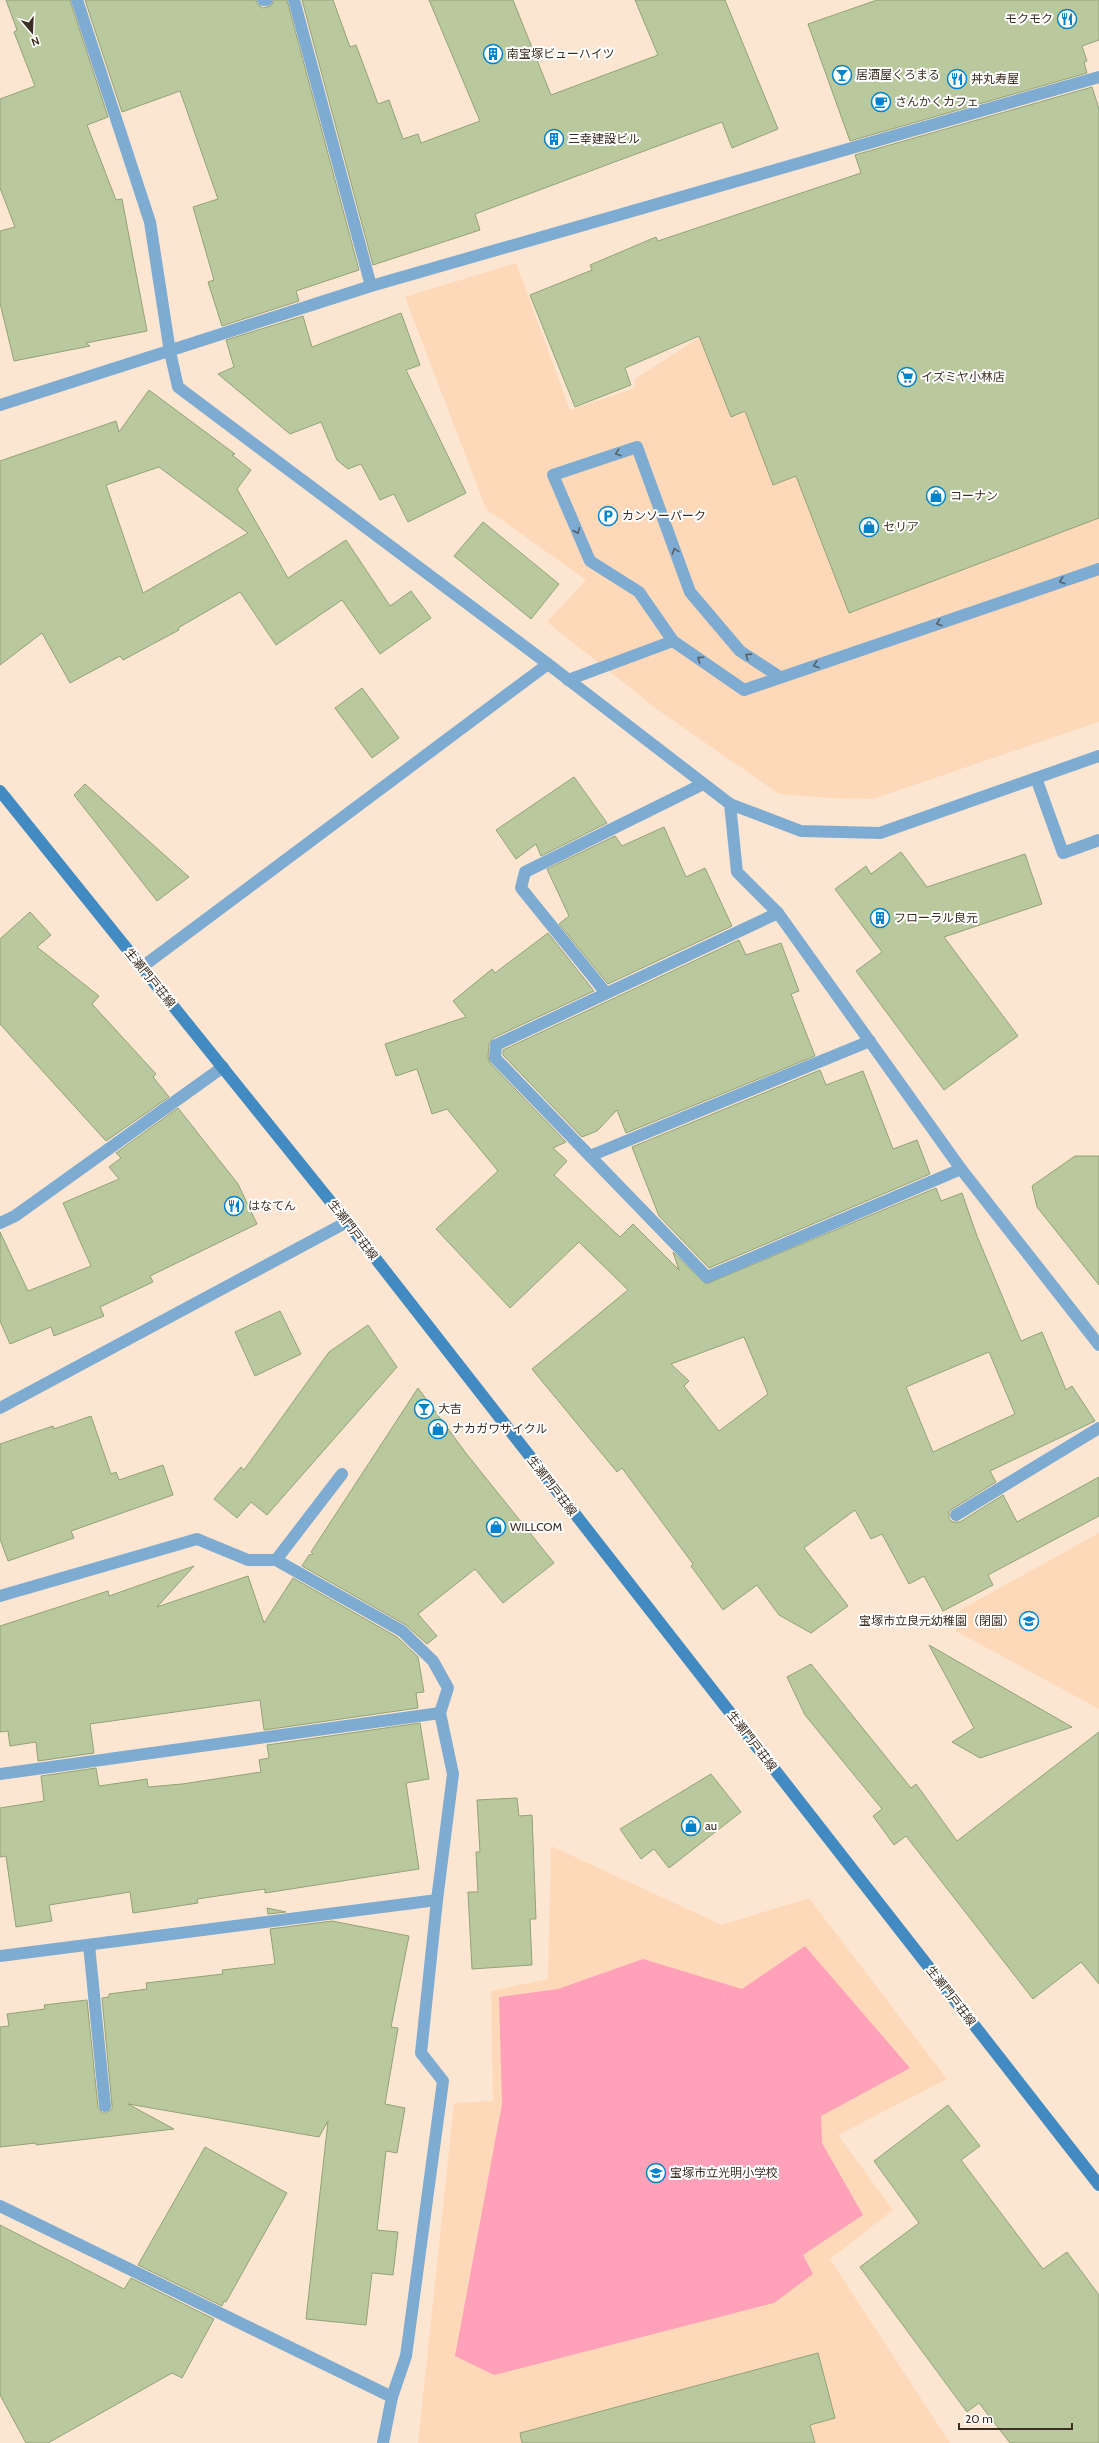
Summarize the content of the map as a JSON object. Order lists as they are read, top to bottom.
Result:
{
  "streets": {
    "main road": ["生瀬門戸荘線"]
  },
  "places": {
    "restaurant": ["モクモク", "丼丸寿屋", "はなてん"],
    "building": ["南宝塚ビューハイツ", "三幸建設ビル", "フローラル良元"],
    "bar": ["居酒屋くろまる", "大吉"],
    "cafe": ["さんかくカフェ"],
    "supermarket": ["イズミヤ小林店"],
    "shop": [
      "コーナン",
      "セリア",
      "ナカガワサイクル",
      "WILLCOM",
      "au"
    ],
    "parking": ["カンソーパーク"],
    "school or university": ["宝塚市立良元幼稚園（閉園）", "宝塚市立光明小学校"]
  },
  "scale_bar": "20 m",
  "north": "bottom"
}
